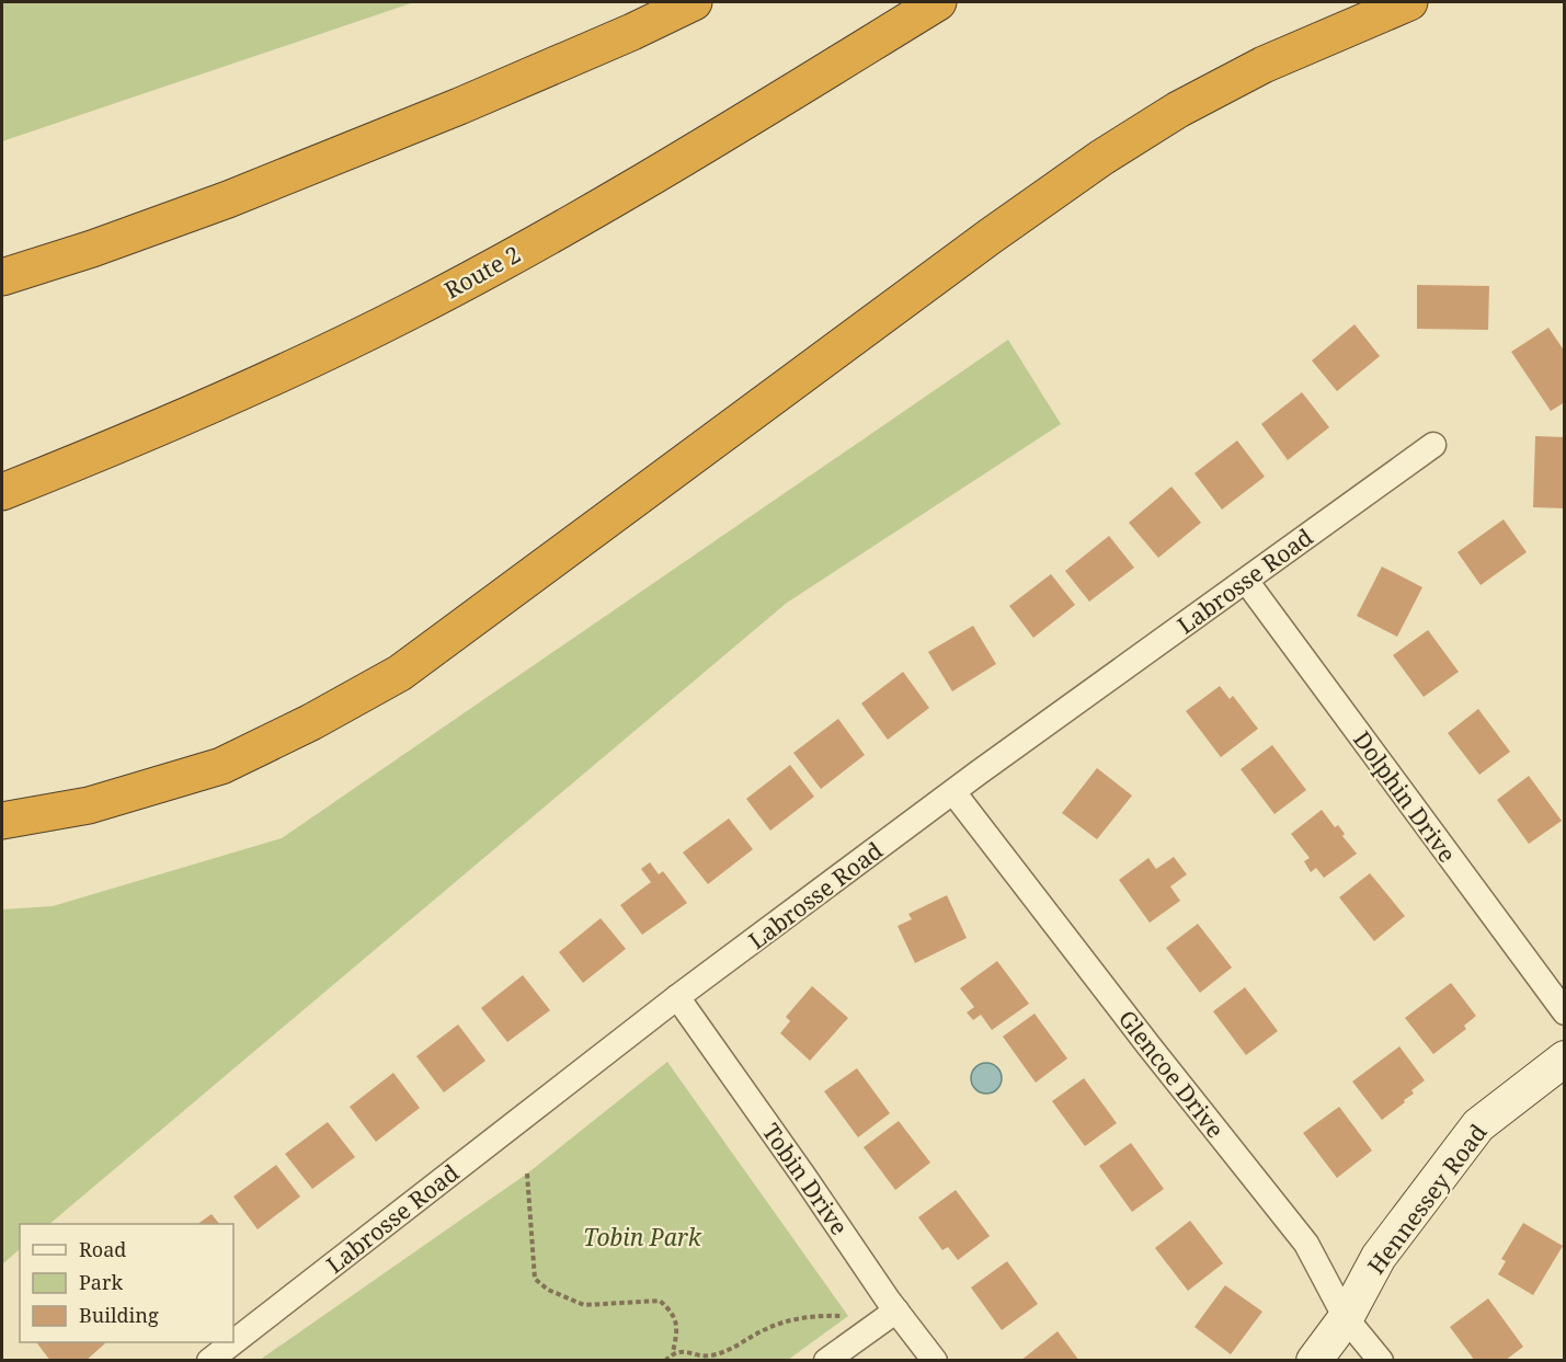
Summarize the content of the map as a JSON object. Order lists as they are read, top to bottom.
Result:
{
  "streets": {
    "highway": ["Route 2"],
    "street": [
      "Labrosse Road",
      "Dolphin Drive",
      "Glencoe Drive",
      "Tobin Drive",
      "Hennessey Road"
    ]
  },
  "crossings": [
    ["Labrosse Road", "Dolphin Drive"],
    ["Labrosse Road", "Glencoe Drive"],
    ["Labrosse Road", "Tobin Drive"],
    ["Glencoe Drive", "Hennessey Road"]
  ],
  "parks": ["Tobin Park"],
  "legend": ["Road", "Park", "Building"]
}
